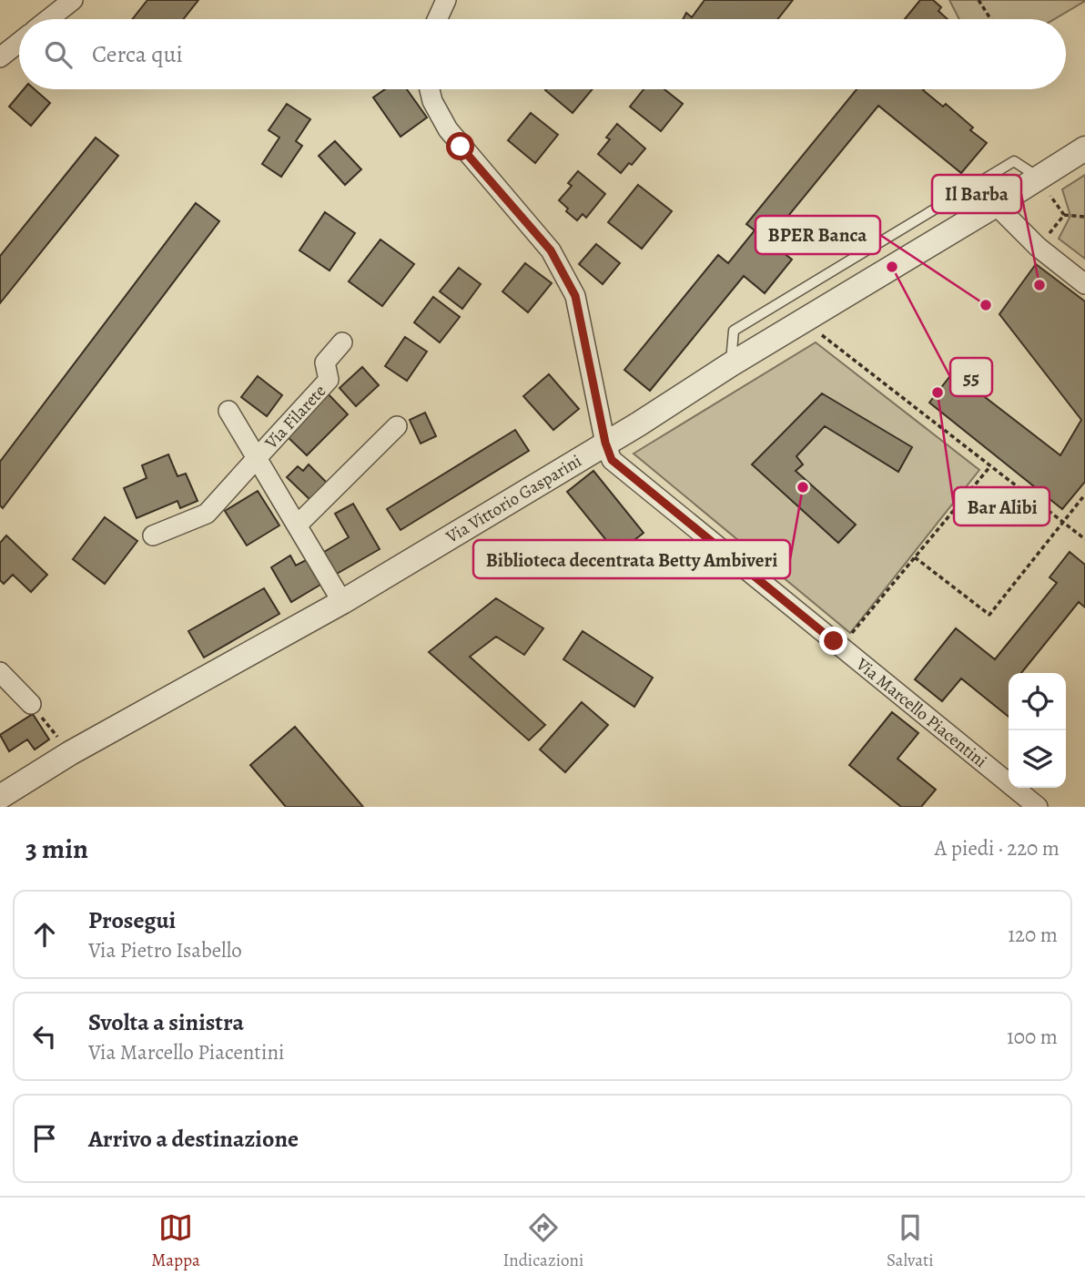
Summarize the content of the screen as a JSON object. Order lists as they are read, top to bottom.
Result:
{
  "streets": {
    "street": ["Via Filarete", "Via Vittorio Gasparini", "Via Marcello Piacentini"]
  },
  "crossings": [
    ["Via Filarete", "Via Vittorio Gasparini"],
    ["Via Vittorio Gasparini", "Via Marcello Piacentini"]
  ],
  "places": [
    "55",
    "Il Barba",
    "BPER Banca",
    "Bar Alibi",
    "Biblioteca decentrata Betty Ambiveri"
  ],
  "page": {
    "search": "Cerca qui",
    "heading": ["3 min", "A piedi · 220 m"],
    "list": [
      ["Prosegui", "Via Pietro Isabello", "120 m"],
      ["Svolta a sinistra", "Via Marcello Piacentini", "100 m"],
      "Arrivo a destinazione"
    ],
    "nav": ["Mappa", "Indicazioni", "Salvati"]
  }
}
